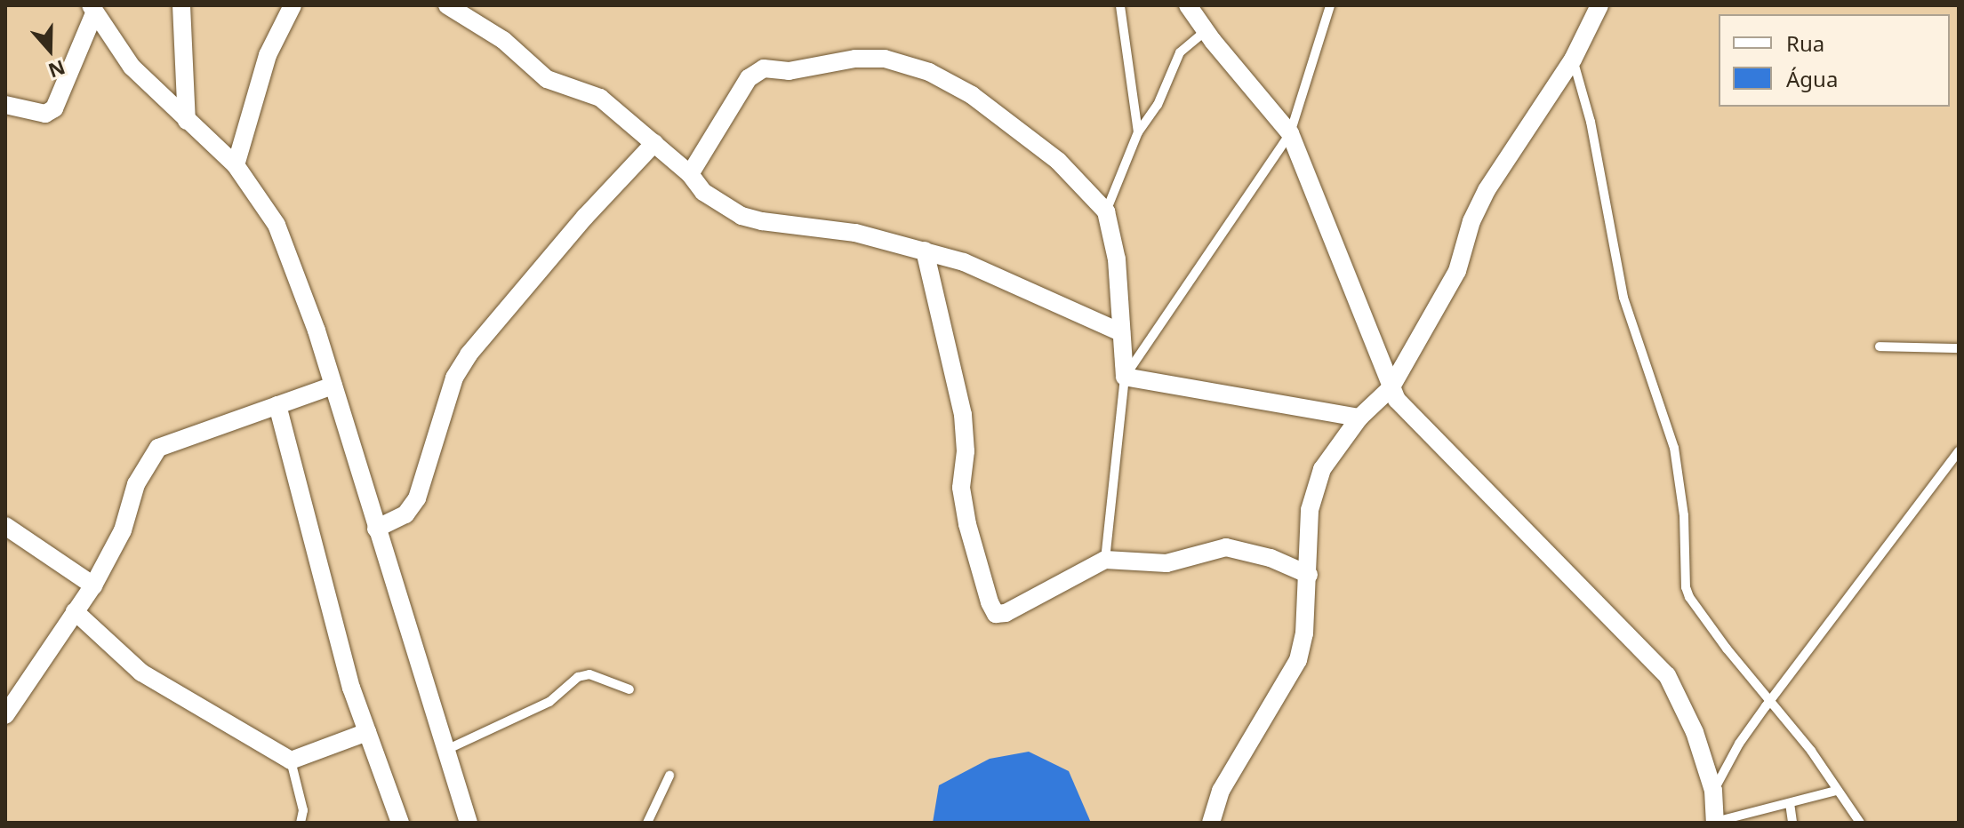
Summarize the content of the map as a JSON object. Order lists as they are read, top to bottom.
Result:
{
  "legend": ["Rua", "Água"],
  "north": "bottom"
}
